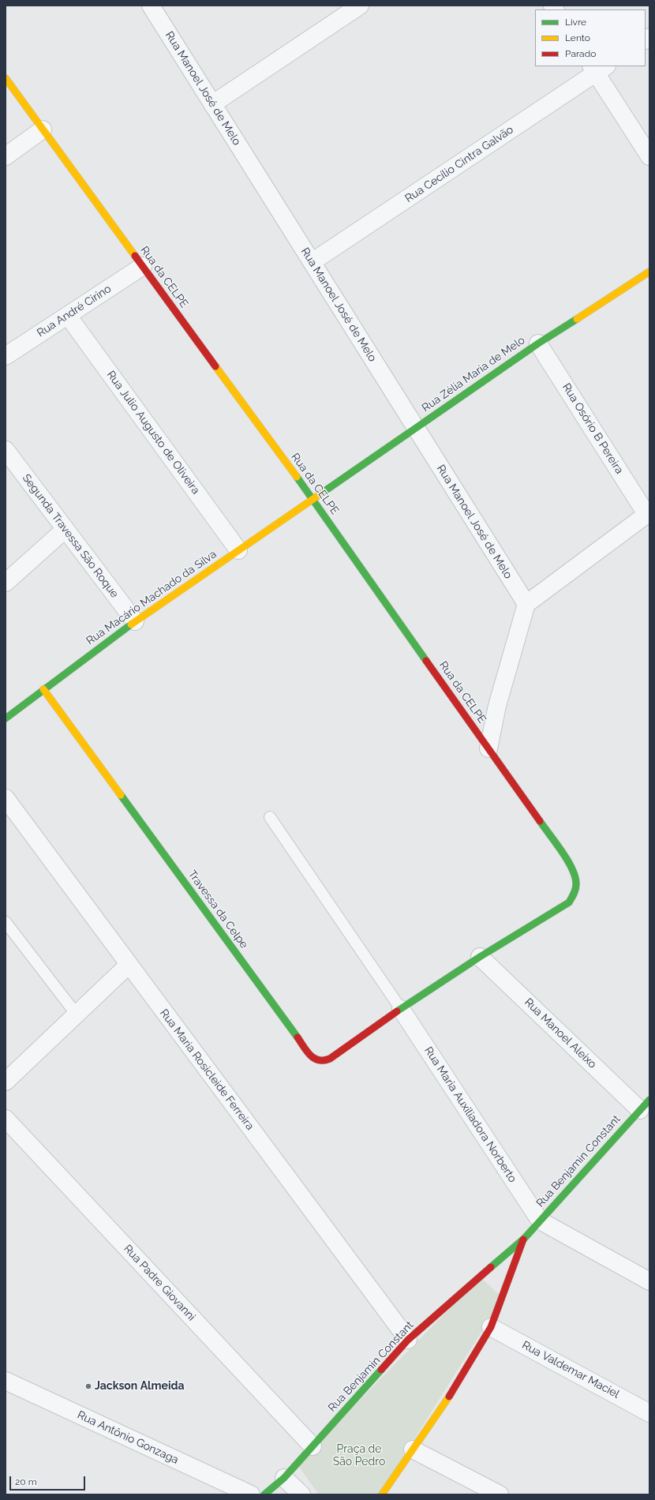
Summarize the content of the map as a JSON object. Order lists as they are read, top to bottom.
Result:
{
  "streets": {
    "street": [
      "Rua Manoel José de Melo",
      "Rua Cecílio Cintra Galvão",
      "Rua da CELPE",
      "Rua André Cirino",
      "Rua Zélia Maria de Melo",
      "Rua Osório B Pereira",
      "Rua Julio Augusto de Oliveira",
      "Segunda Travessa São Roque",
      "Rua Macário Machado da Silva",
      "Travessa da Celpe",
      "Rua Manoel Aleixo",
      "Rua Maria Rosicleide Ferreira",
      "Rua Maria Auxiliadora Norberto",
      "Rua Benjamin Constant",
      "Rua Padre Giovanni",
      "Rua Valdemar Maciel",
      "Rua Antônio Gonzaga"
    ]
  },
  "crossings": [
    ["Rua Manoel José de Melo", "Rua Cecílio Cintra Galvão"],
    ["Rua Manoel José de Melo", "Rua Zélia Maria de Melo"],
    ["Rua da CELPE", "Rua André Cirino"],
    ["Rua da CELPE", "Rua Zélia Maria de Melo"],
    ["Rua da CELPE", "Rua Macário Machado da Silva"],
    ["Rua da CELPE", "Travessa da Celpe"],
    ["Rua da CELPE", "Rua Manoel Aleixo"],
    ["Rua da CELPE", "Rua Maria Auxiliadora Norberto"],
    ["Rua André Cirino", "Rua Julio Augusto de Oliveira"],
    ["Rua Zélia Maria de Melo", "Rua Osório B Pereira"],
    ["Rua Zélia Maria de Melo", "Rua Macário Machado da Silva"],
    ["Rua Julio Augusto de Oliveira", "Rua Macário Machado da Silva"],
    ["Segunda Travessa São Roque", "Rua Macário Machado da Silva"],
    ["Rua Macário Machado da Silva", "Travessa da Celpe"],
    ["Travessa da Celpe", "Rua Maria Auxiliadora Norberto"],
    ["Rua Manoel Aleixo", "Rua Benjamin Constant"],
    ["Rua Maria Rosicleide Ferreira", "Rua Benjamin Constant"],
    ["Rua Maria Auxiliadora Norberto", "Rua Benjamin Constant"],
    ["Rua Benjamin Constant", "Rua Padre Giovanni"],
    ["Rua Benjamin Constant", "Rua Valdemar Maciel"]
  ],
  "parks": ["Praça de São Pedro"],
  "places": ["Jackson Almeida"],
  "legend": ["Livre", "Lento", "Parado"],
  "scale_bar": "20 m"
}
